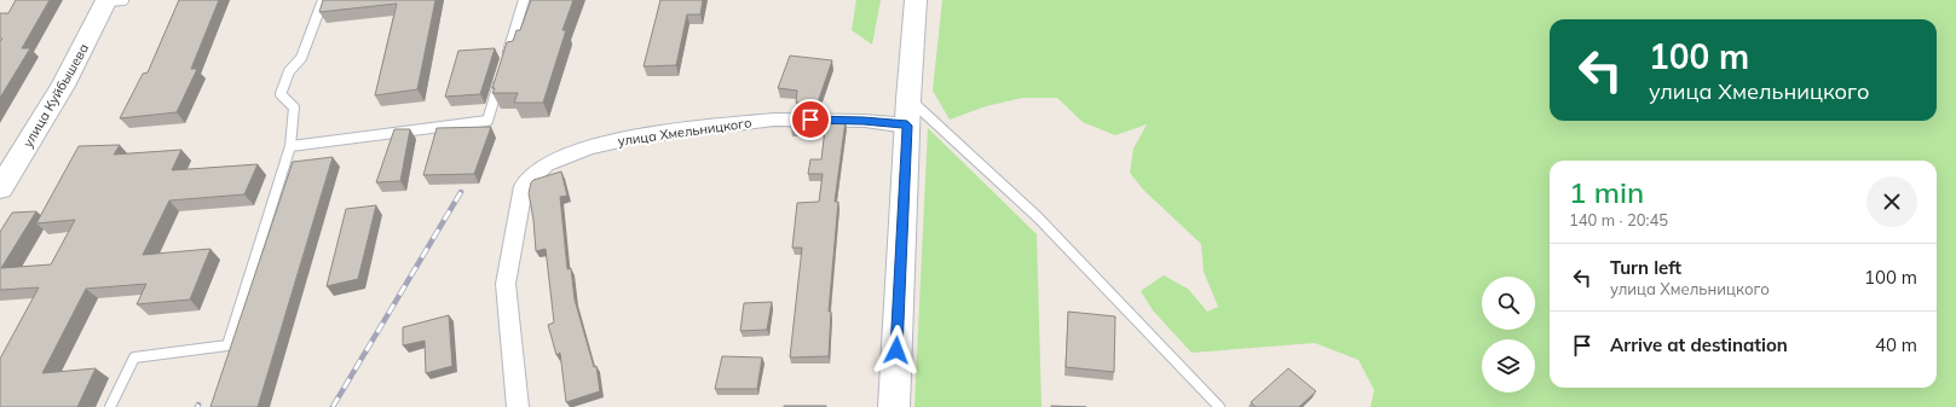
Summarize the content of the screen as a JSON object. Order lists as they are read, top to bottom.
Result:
{
  "streets": {
    "main road": ["улица Куйбышева"],
    "street": ["улица Хмельницкого"]
  },
  "page": {
    "turn": ["100 m", "улица Хмельницкого"],
    "heading": ["1 min", "140 m · 20:45"],
    "list": [
      {
        "name": "Turn left",
        "note": "улица Хмельницкого",
        "value": "100 m"
      },
      {
        "name": "Arrive at destination",
        "value": "40 m"
      }
    ]
  }
}
